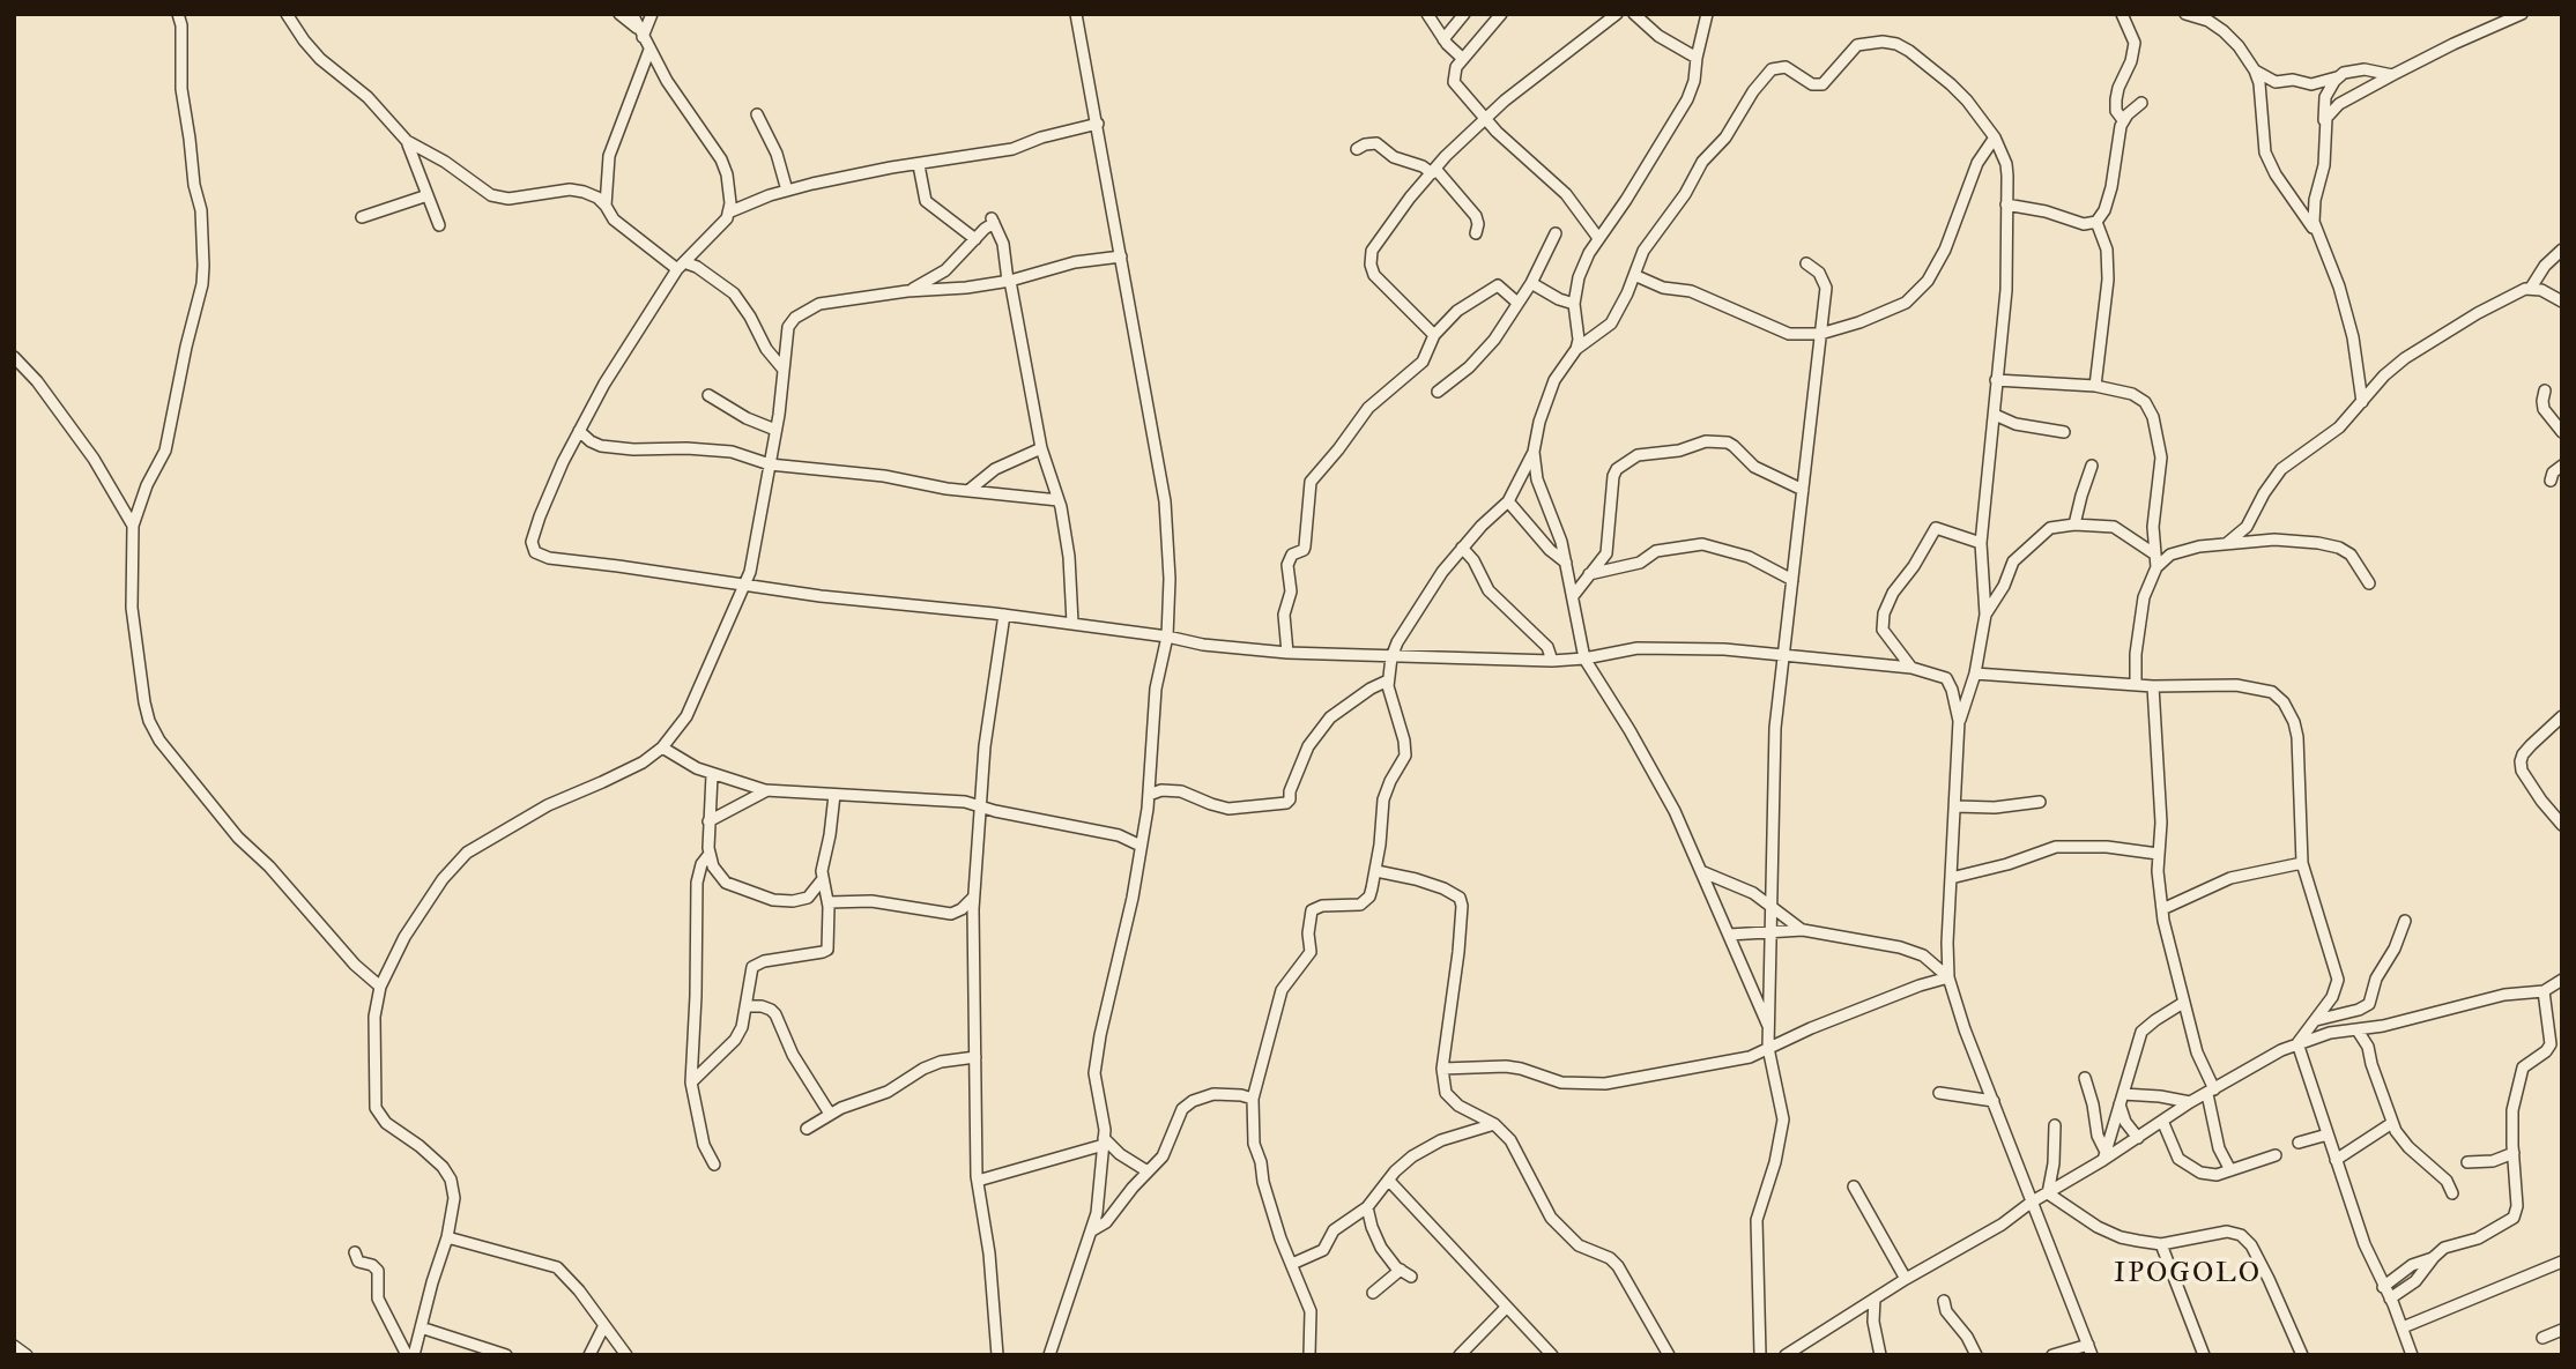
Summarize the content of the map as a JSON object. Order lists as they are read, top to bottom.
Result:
{
  "districts": ["IPOGOLO"]
}
